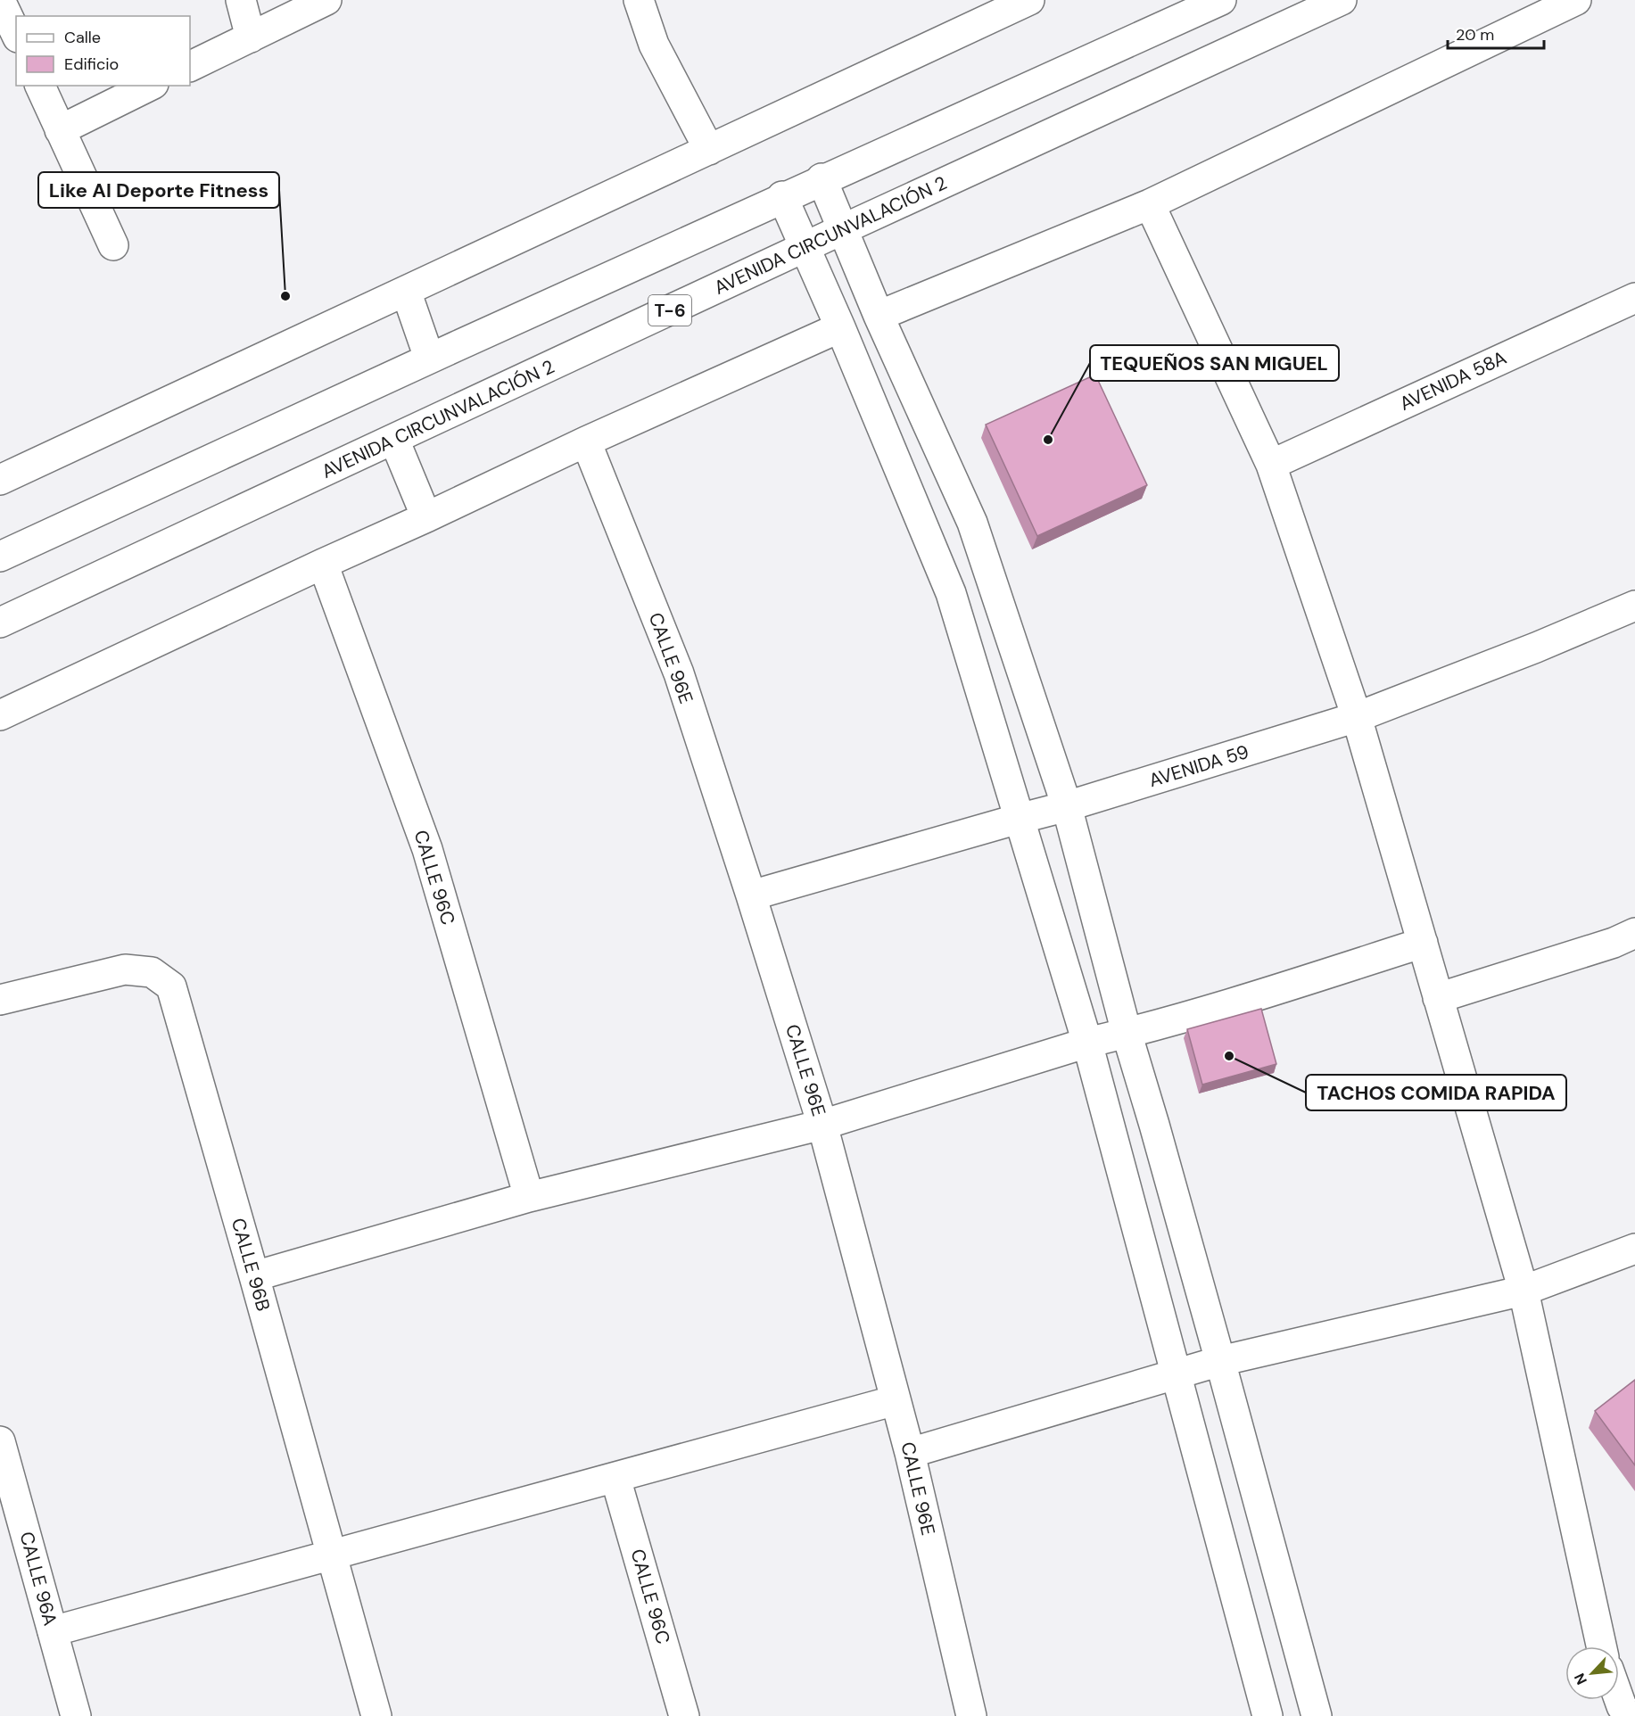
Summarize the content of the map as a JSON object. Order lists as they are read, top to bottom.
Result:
{
  "streets": {
    "main road": [
      "AVENIDA CIRCUNVALACIÓN 2",
      "T-6",
      "AVENIDA 58A",
      "CALLE 96E",
      "AVENIDA 59",
      "CALLE 96C",
      "CALLE 96B",
      "CALLE 96A"
    ]
  },
  "crossings": [
    ["CALLE 96E", "AVENIDA 59"]
  ],
  "places": ["Like Al Deporte Fitness", "TEQUEÑOS SAN MIGUEL", "TACHOS COMIDA RAPIDA"],
  "legend": ["Calle", "Edificio"],
  "scale_bar": "20 m",
  "north": "bottom left"
}
